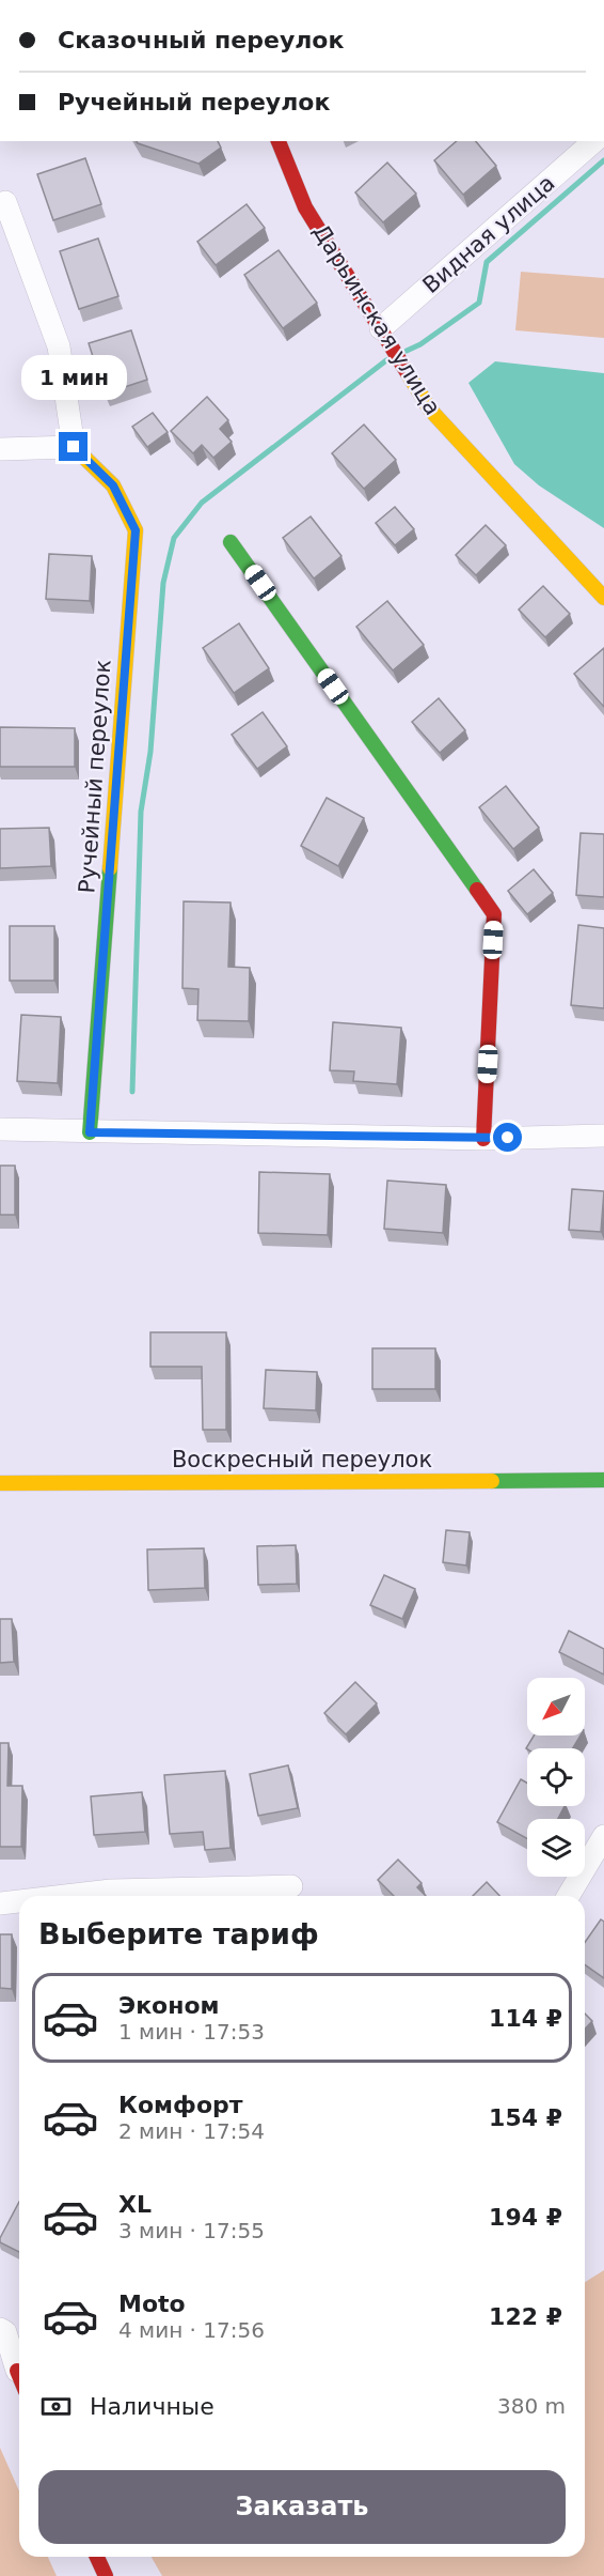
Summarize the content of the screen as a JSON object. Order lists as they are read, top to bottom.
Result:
{
  "streets": {
    "street": [
      "Видная улица",
      "Дарьинская улица",
      "Ручейный переулок",
      "Воскресный переулок"
    ]
  },
  "crossings": [
    ["Видная улица", "Дарьинская улица"]
  ],
  "north": "bottom left",
  "page": {
    "banner": ["Сказочный переулок", "Ручейный переулок"],
    "bubble": "1 мин",
    "heading": "Выберите тариф",
    "list": [
      {
        "name": "Эконом",
        "note": "1 мин · 17:53",
        "value": "114 ₽"
      },
      {
        "name": "Комфорт",
        "note": "2 мин · 17:54",
        "value": "154 ₽"
      },
      {
        "name": "XL",
        "note": "3 мин · 17:55",
        "value": "194 ₽"
      },
      {
        "name": "Moto",
        "note": "4 мин · 17:56",
        "value": "122 ₽"
      }
    ],
    "pay": ["Наличные", "380 m"],
    "buttons": "Заказать"
  }
}
